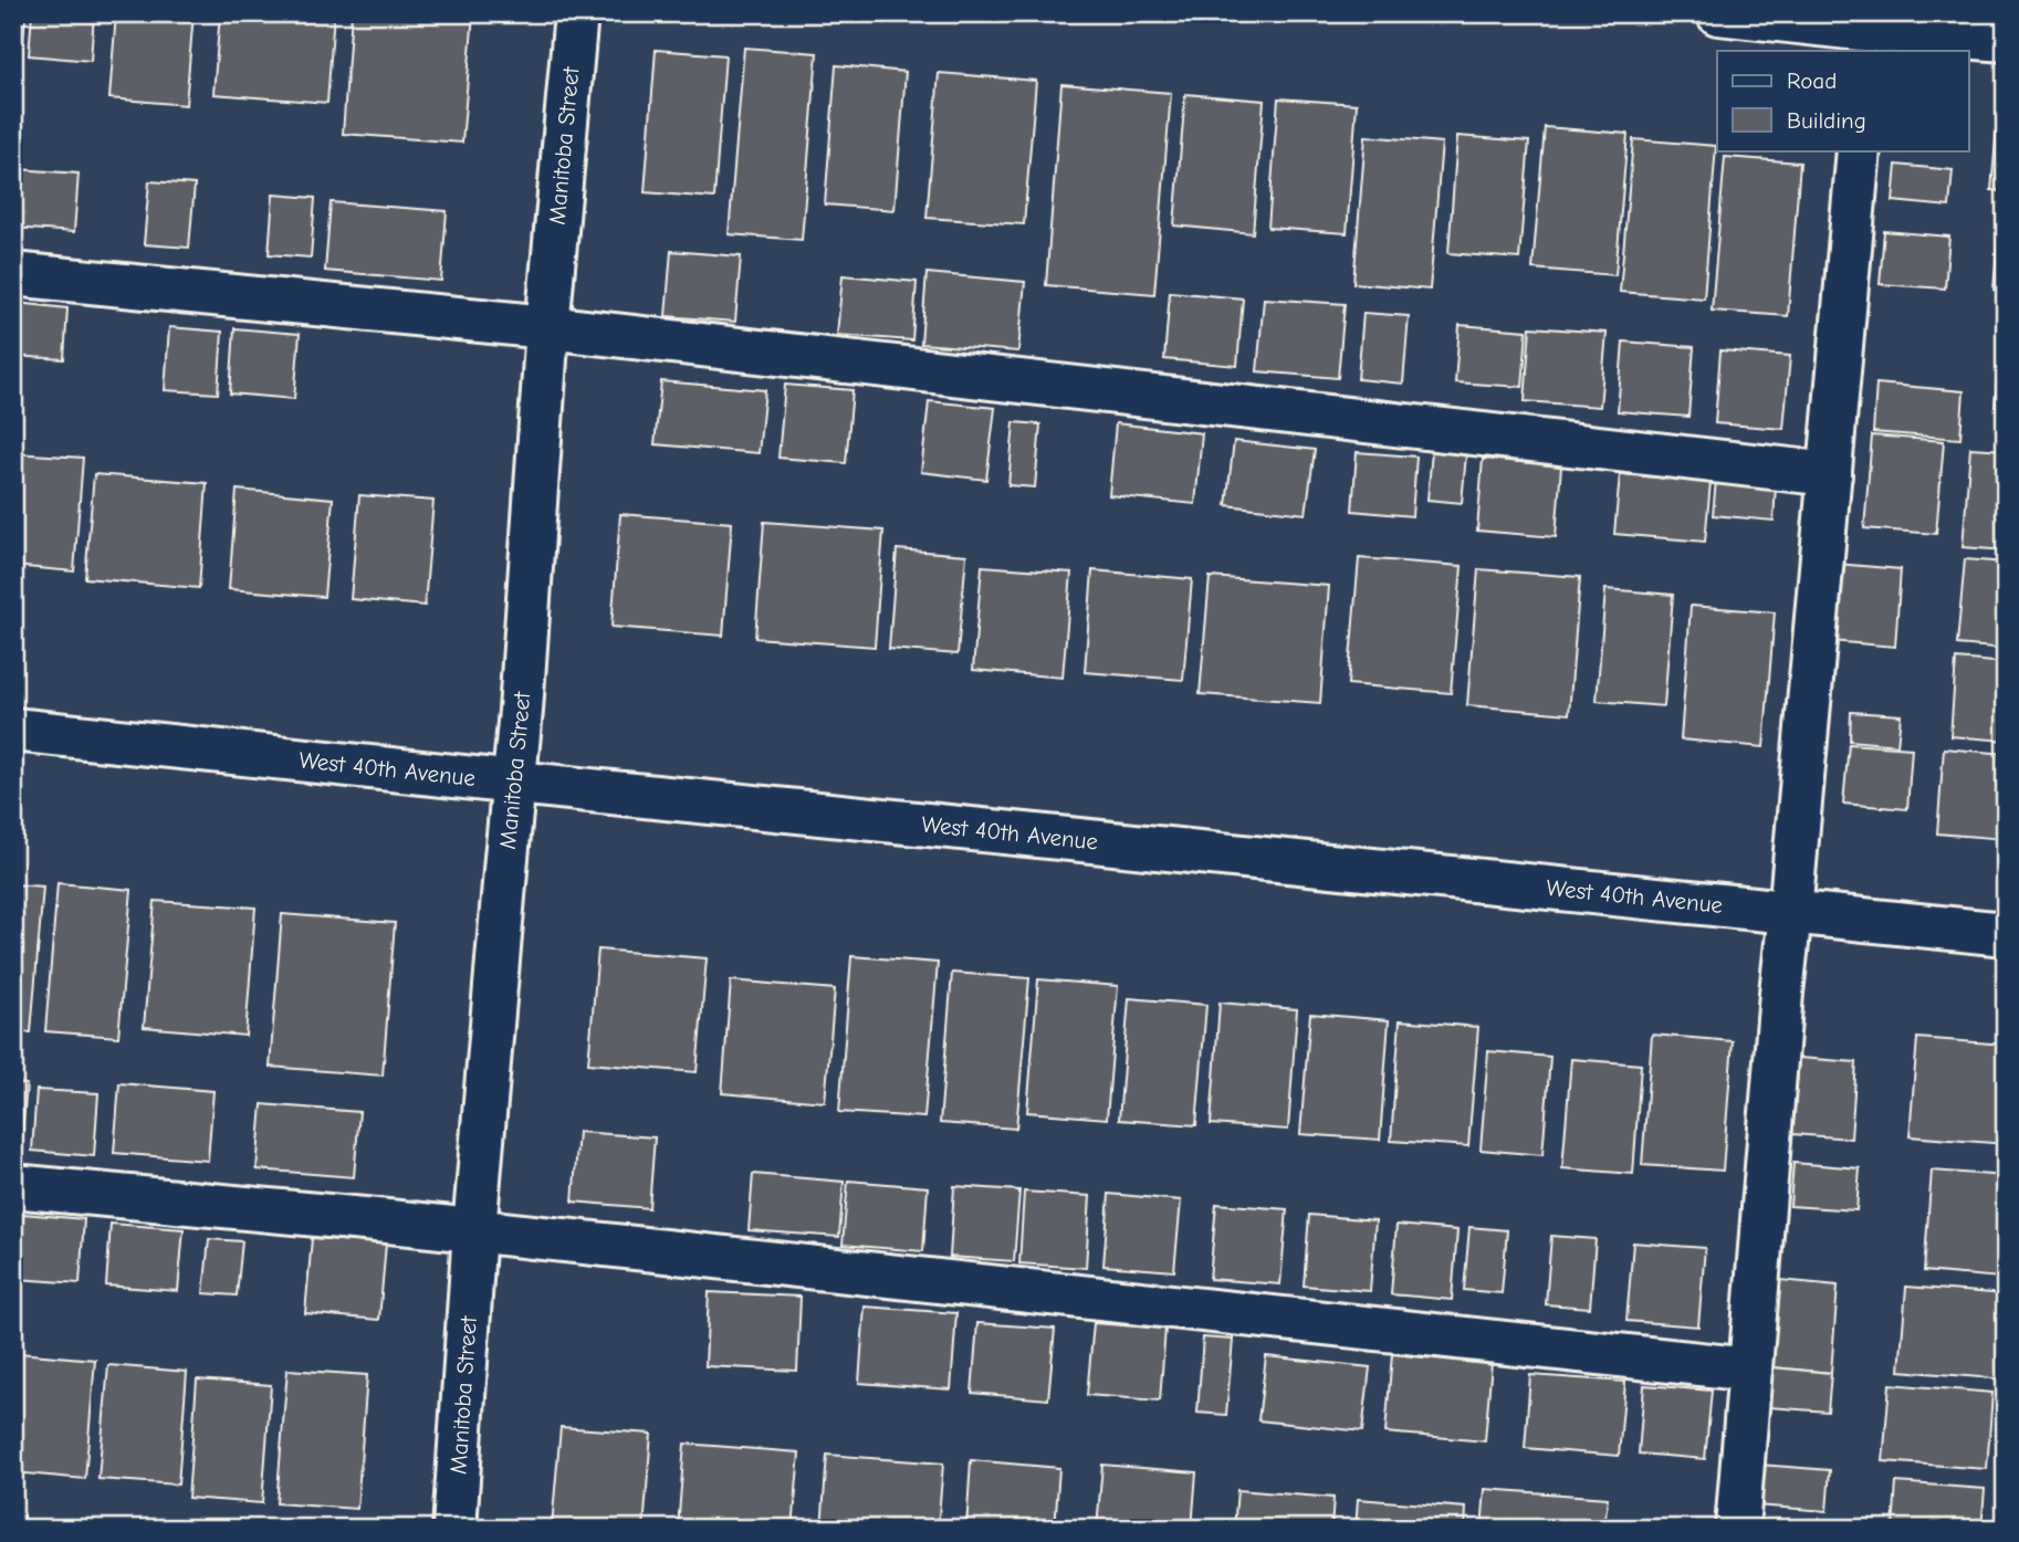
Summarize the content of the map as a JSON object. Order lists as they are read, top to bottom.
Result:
{
  "streets": {
    "street": ["Manitoba Street", "West 40th Avenue"]
  },
  "crossings": [
    ["Manitoba Street", "West 40th Avenue"]
  ],
  "legend": ["Road", "Building"]
}
